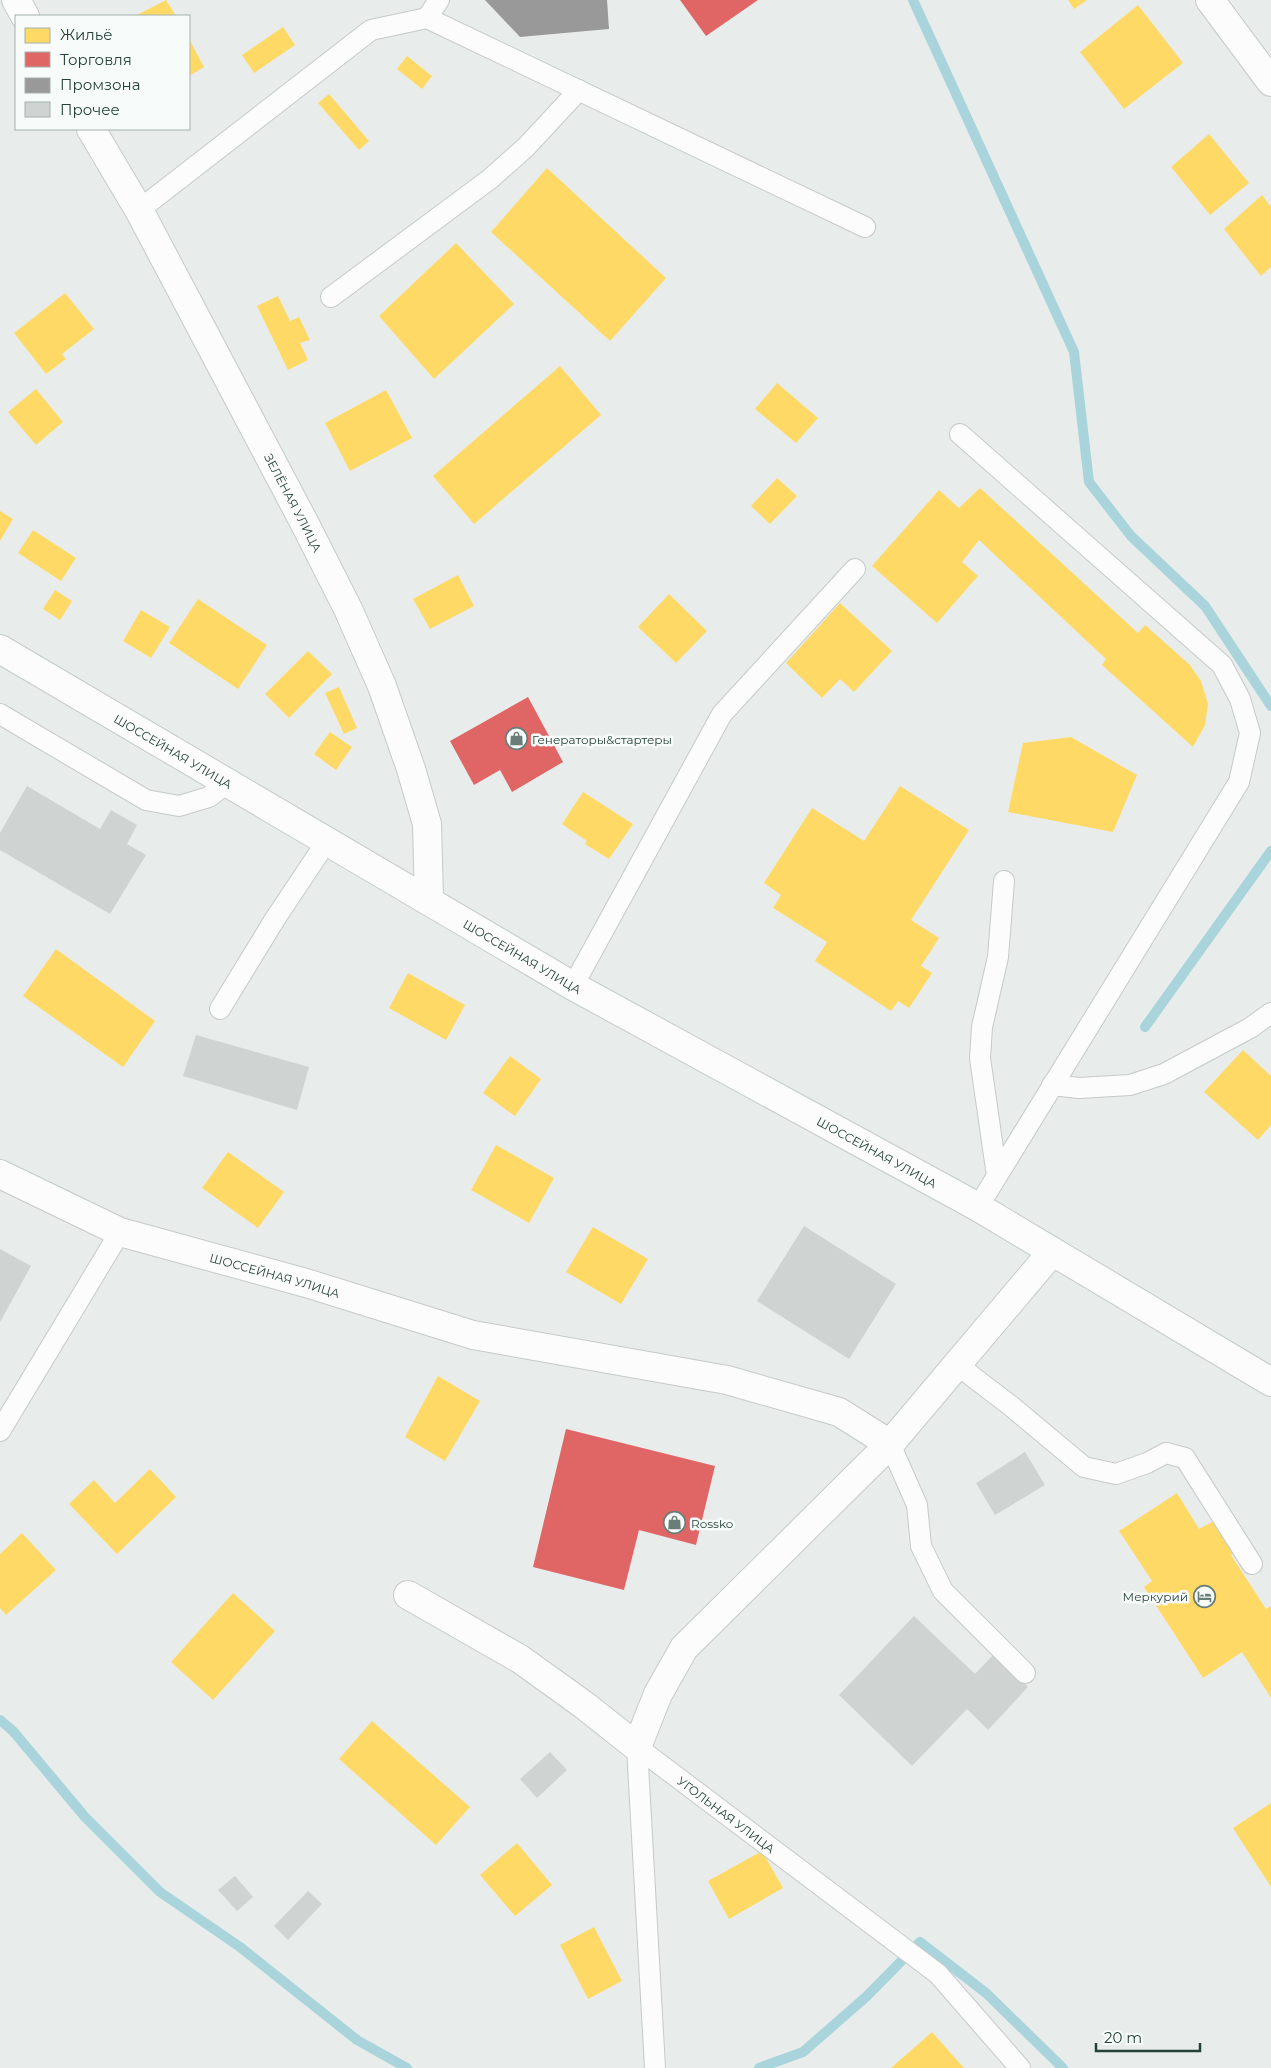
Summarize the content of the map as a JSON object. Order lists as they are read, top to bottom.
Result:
{
  "streets": {
    "street": ["ЗЕЛЁНАЯ УЛИЦА", "ШОССЕЙНАЯ УЛИЦА", "УГОЛЬНАЯ УЛИЦА"]
  },
  "crossings": [
    ["ЗЕЛЁНАЯ УЛИЦА", "ШОССЕЙНАЯ УЛИЦА"]
  ],
  "places": {
    "shop": ["Генераторы&стартеры", "Rossko"],
    "hotel": ["Меркурий"]
  },
  "legend": [
    "Жильё",
    "Торговля",
    "Промзона",
    "Прочее"
  ],
  "scale_bar": "20 m"
}
